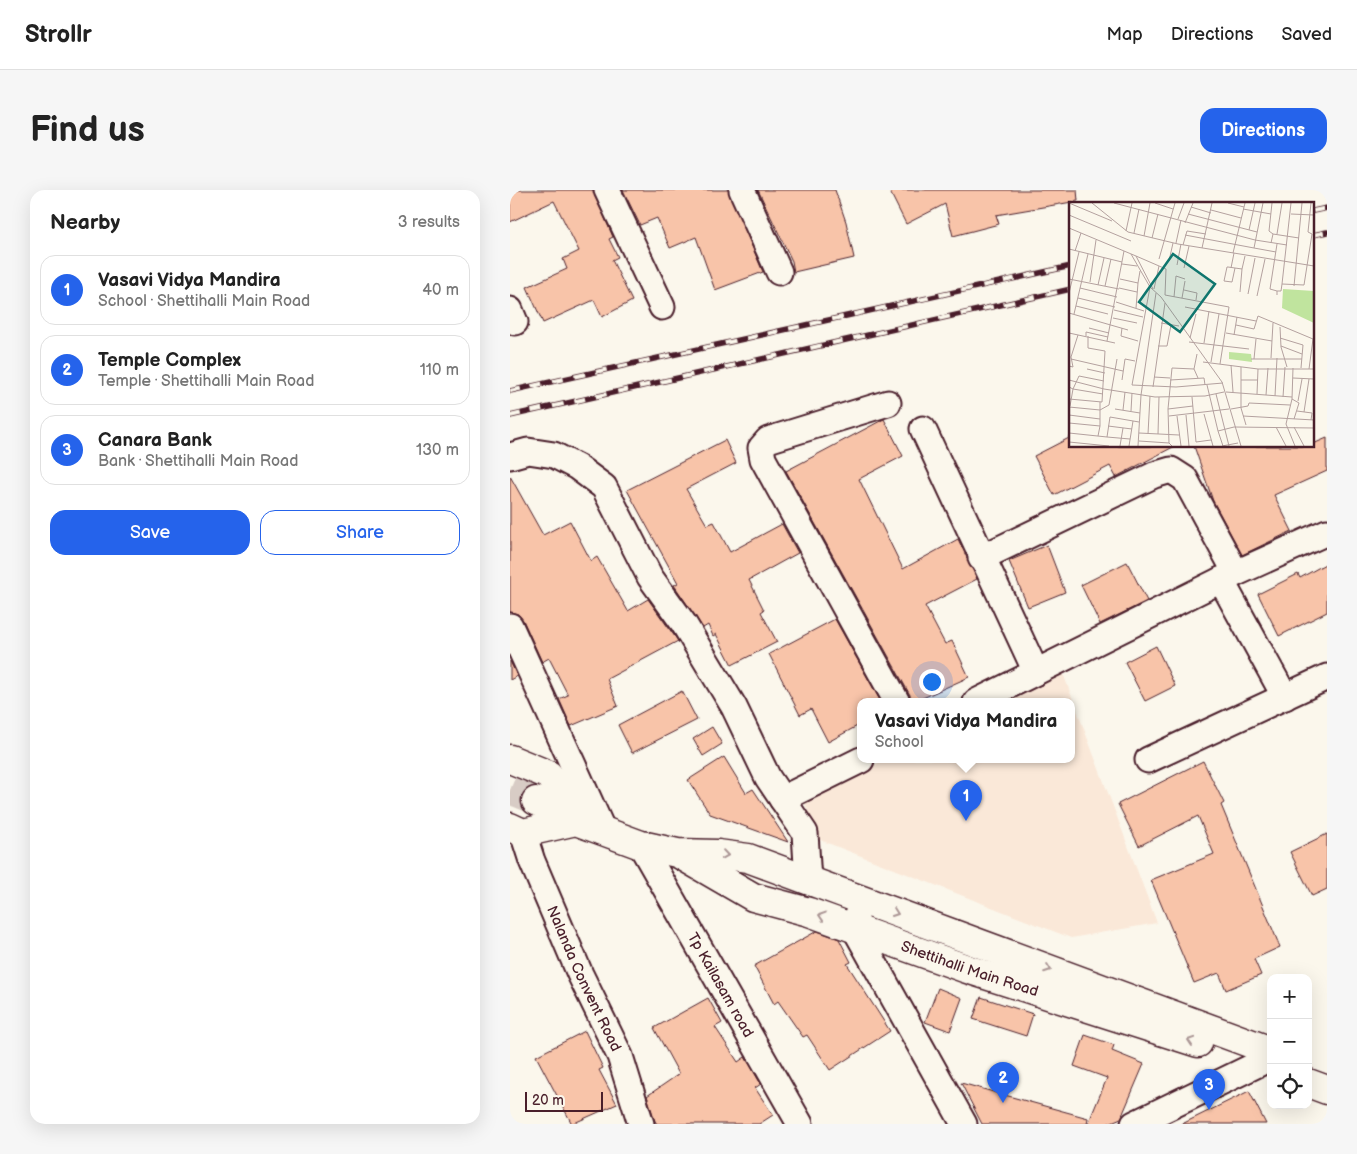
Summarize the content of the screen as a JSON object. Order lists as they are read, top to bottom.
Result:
{
  "streets": {
    "main road": ["Shettihalli Main Road"],
    "street": ["Nalanda Convent Road", "Tp Kailasam road"]
  },
  "crossings": [
    ["Shettihalli Main Road", "Tp Kailasam road"]
  ],
  "scale_bar": "20 m",
  "page": {
    "header": "Strollr",
    "nav": ["Map", "Directions", "Saved"],
    "buttons": [
      "Directions",
      ["Save", "Share"]
    ],
    "title": "Find us",
    "heading": ["Nearby", "3 results"],
    "list": [
      {
        "mark": "1",
        "name": "Vasavi Vidya Mandira",
        "note": "School · Shettihalli Main Road",
        "value": "40 m"
      },
      {
        "mark": "2",
        "name": "Temple Complex",
        "note": "Temple · Shettihalli Main Road",
        "value": "110 m"
      },
      {
        "mark": "3",
        "name": "Canara Bank",
        "note": "Bank · Shettihalli Main Road",
        "value": "130 m"
      }
    ],
    "popup": ["Vasavi Vidya Mandira", "School"],
    "pins": ["1", "2", "3"],
    "map_buttons": ["+", "−"],
    "scale": "20 m"
  }
}
